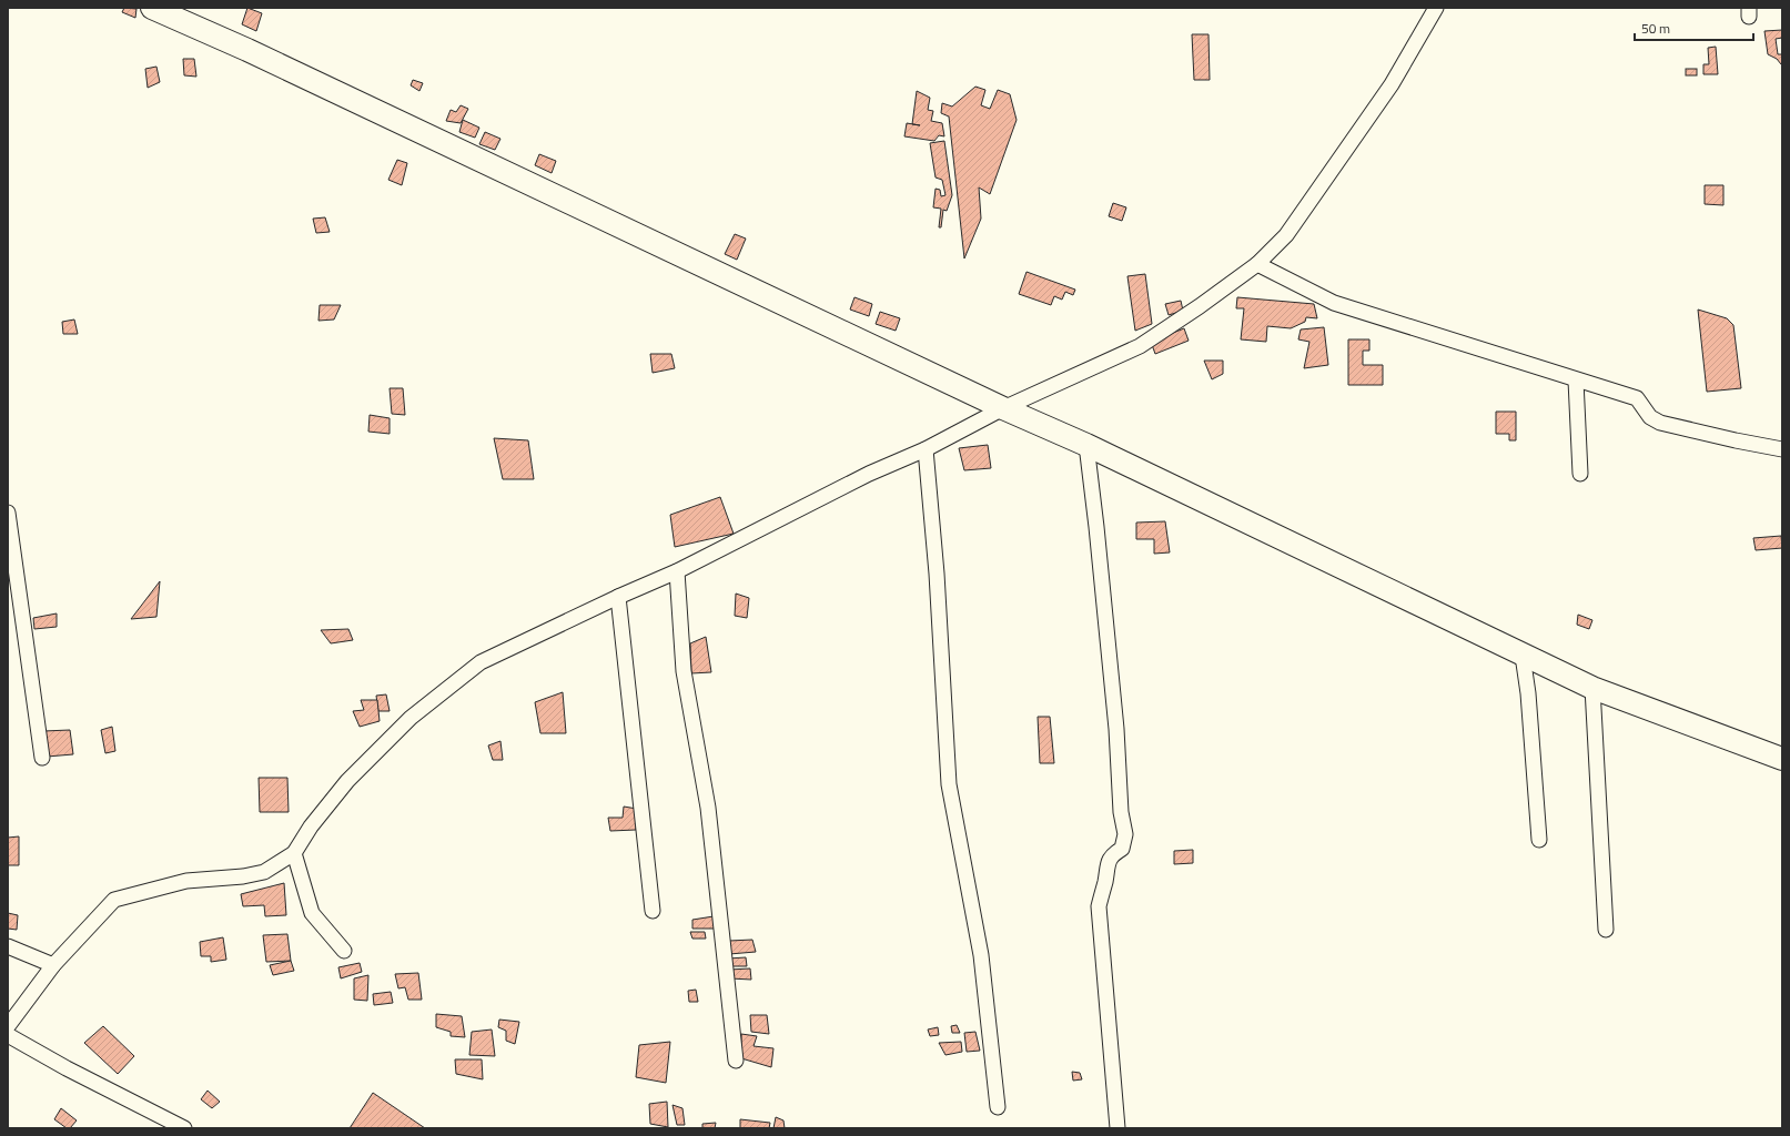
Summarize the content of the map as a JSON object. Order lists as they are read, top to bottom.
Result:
{
  "scale_bar": "50 m"
}
